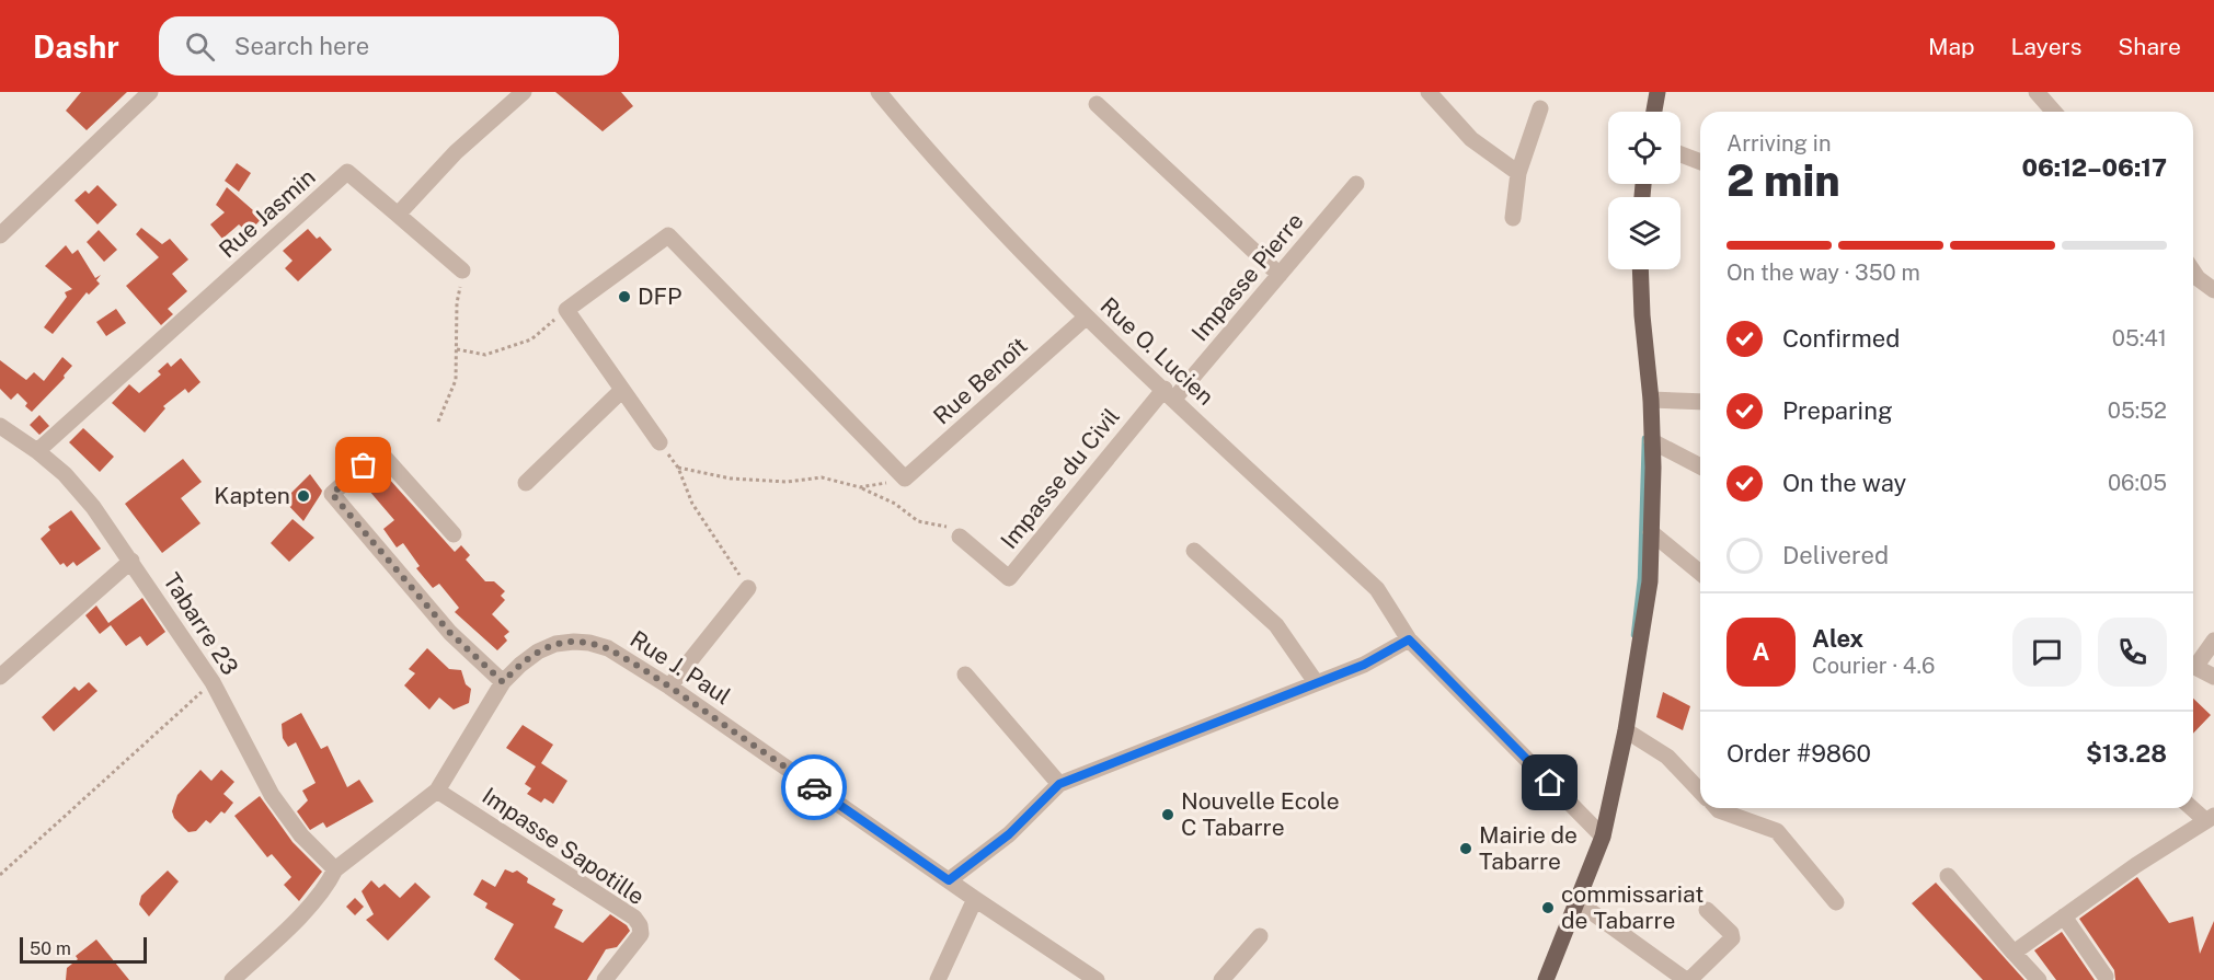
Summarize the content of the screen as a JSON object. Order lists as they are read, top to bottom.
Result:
{
  "streets": {
    "street": [
      "Rue Jasmin",
      "Impasse Pierre",
      "Rue O. Lucien",
      "Rue Benoît",
      "Impasse du Civil",
      "Tabarre 23",
      "Rue J. Paul",
      "Impasse Sapotille"
    ]
  },
  "crossings": [
    ["Rue Jasmin", "Tabarre 23"],
    ["Impasse Pierre", "Rue O. Lucien"],
    ["Impasse Pierre", "Impasse du Civil"],
    ["Rue O. Lucien", "Rue Benoît"],
    ["Rue O. Lucien", "Impasse du Civil"],
    ["Tabarre 23", "Rue J. Paul"],
    ["Rue J. Paul", "Impasse Sapotille"]
  ],
  "places": [
    "DFP",
    "Kapten",
    "Nouvelle Ecole C Tabarre",
    "Mairie de Tabarre",
    "commissariat de Tabarre"
  ],
  "scale_bar": "50 m",
  "page": {
    "header": "Dashr",
    "search": "Search here",
    "nav": ["Map", "Layers", "Share"],
    "heading": ["2 min", "Arriving in", "06:12–06:17"],
    "panel": [
      "Alex",
      "Courier · 4.6",
      "Order #9860",
      "$13.28"
    ],
    "bar": "On the way · 350 m",
    "list": [
      ["Confirmed", "05:41"],
      ["Preparing", "05:52"],
      ["On the way", "06:05"],
      "Delivered"
    ],
    "round": "A",
    "scale": "50 m"
  }
}
